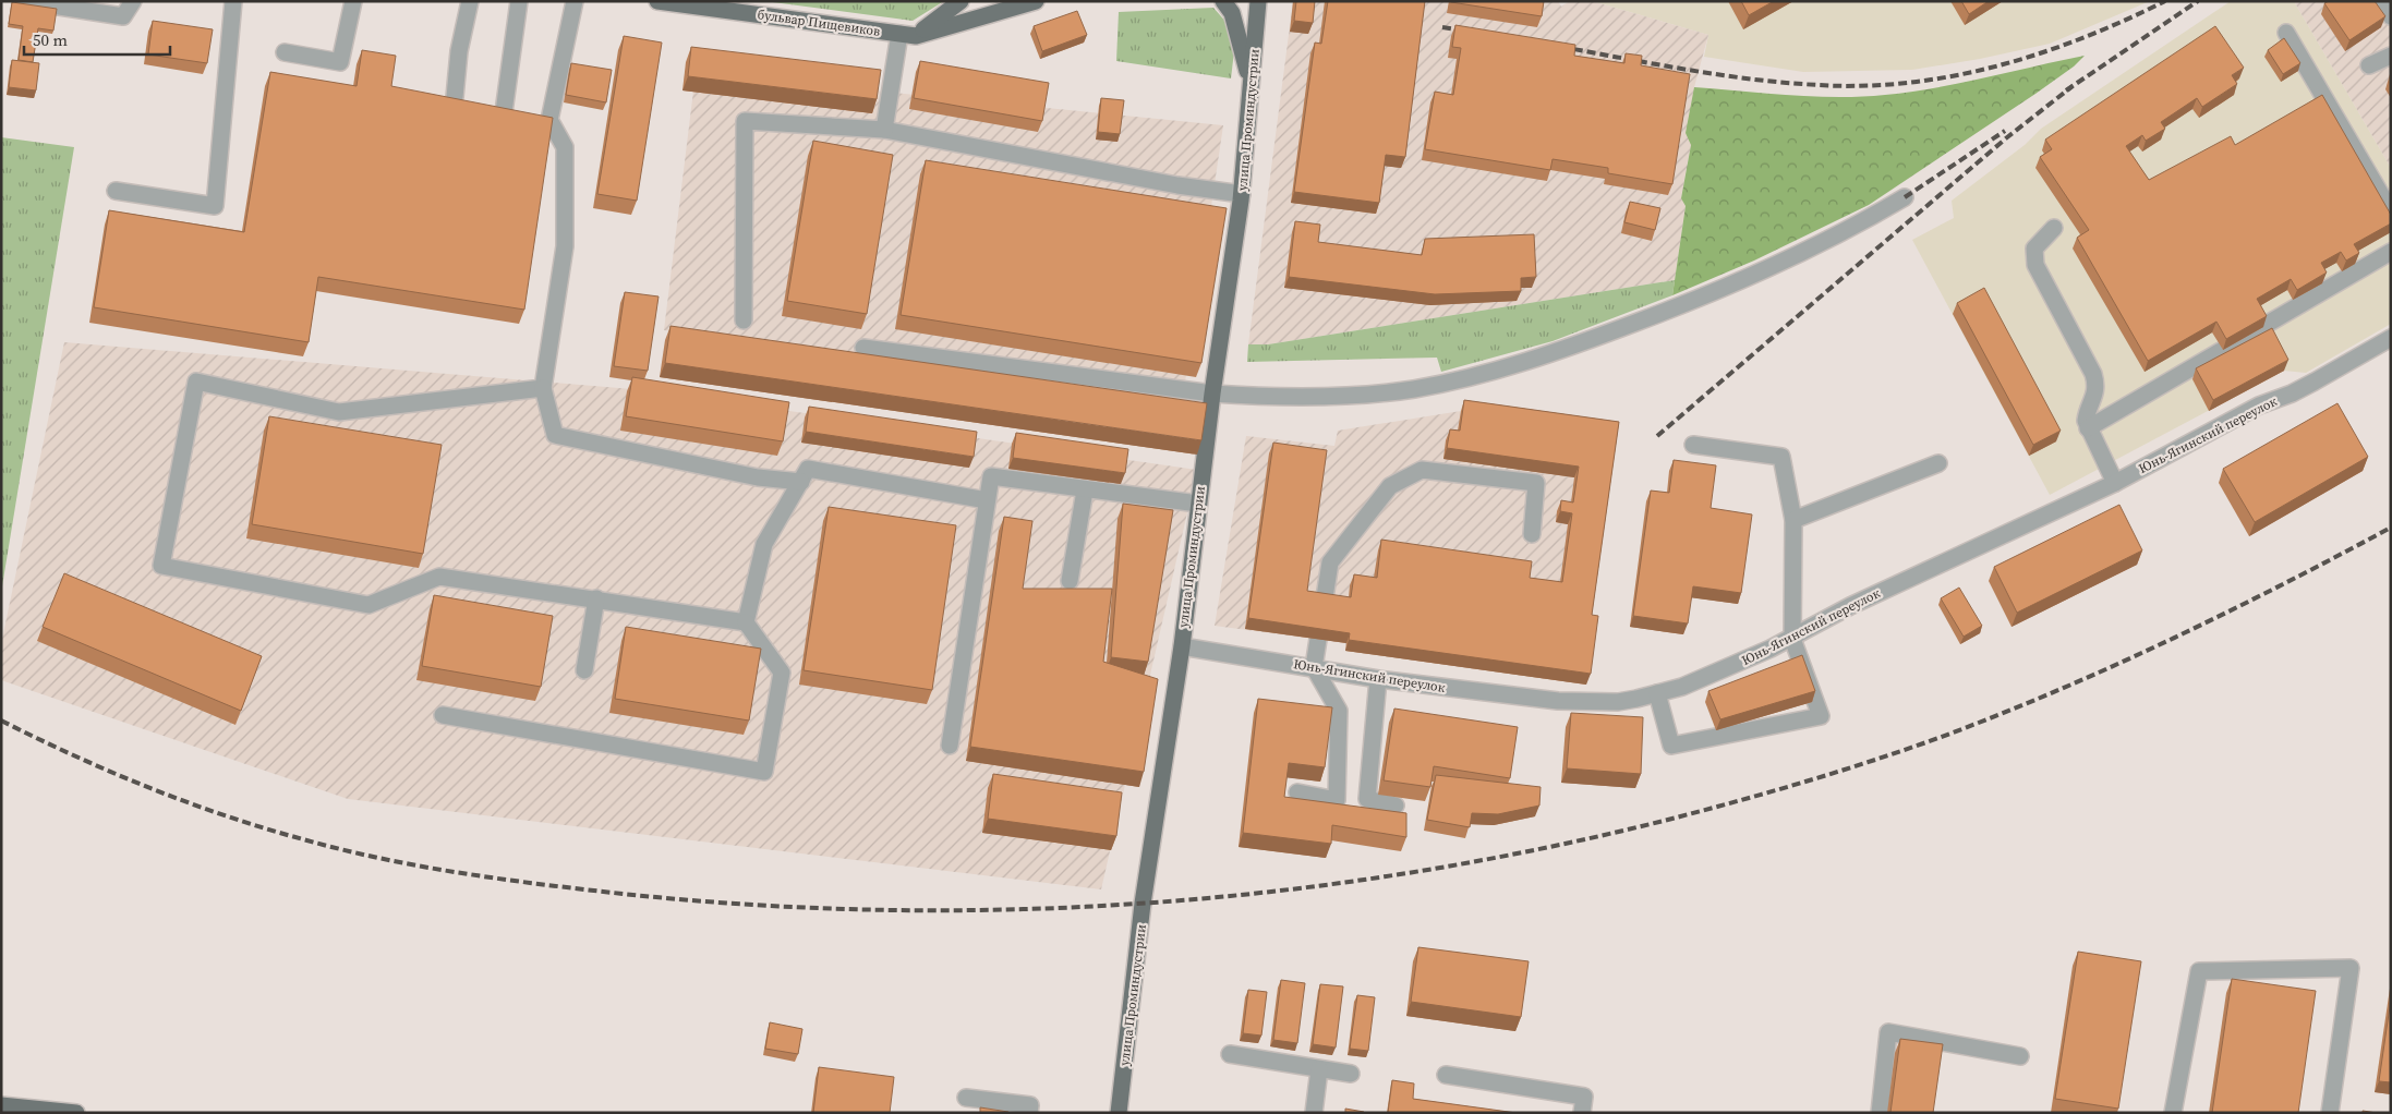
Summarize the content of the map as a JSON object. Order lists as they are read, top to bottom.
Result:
{
  "streets": {
    "main road": ["бульвар Пищевиков", "улица Проминдустрии"],
    "street": ["Юнь-Ягинский переулок"]
  },
  "crossings": [
    ["улица Проминдустрии", "Юнь-Ягинский переулок"]
  ],
  "scale_bar": "50 m"
}
